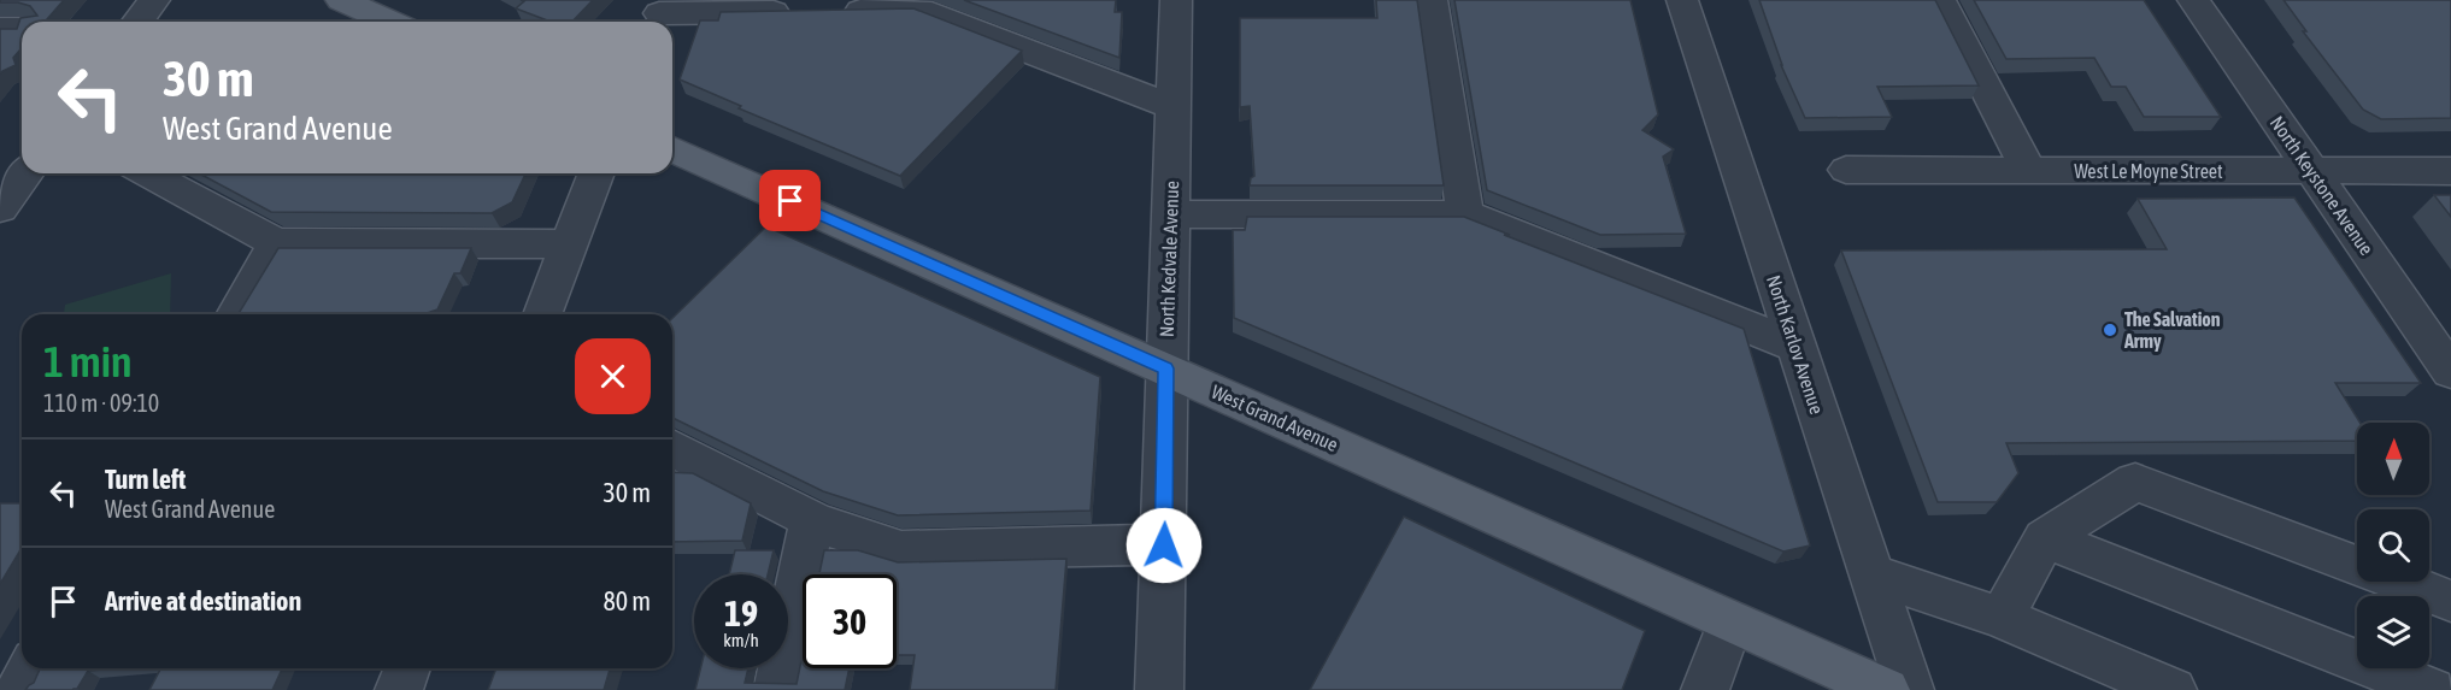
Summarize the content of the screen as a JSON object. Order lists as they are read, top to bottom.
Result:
{
  "streets": {
    "main road": ["West Grand Avenue"],
    "street": [
      "West Le Moyne Street",
      "North Keystone Avenue",
      "North Kedvale Avenue",
      "North Karlov Avenue"
    ]
  },
  "crossings": [
    ["West Le Moyne Street", "North Keystone Avenue"],
    ["North Kedvale Avenue", "West Grand Avenue"]
  ],
  "places": ["The Salvation Army"],
  "north": "top",
  "page": {
    "turn": ["30 m", "West Grand Avenue"],
    "heading": ["1 min", "110 m · 09:10"],
    "list": [
      {
        "name": "Turn left",
        "note": "West Grand Avenue",
        "value": "30 m"
      },
      {
        "name": "Arrive at destination",
        "value": "80 m"
      }
    ],
    "speed": "19 km/h",
    "limit": "30"
  }
}
